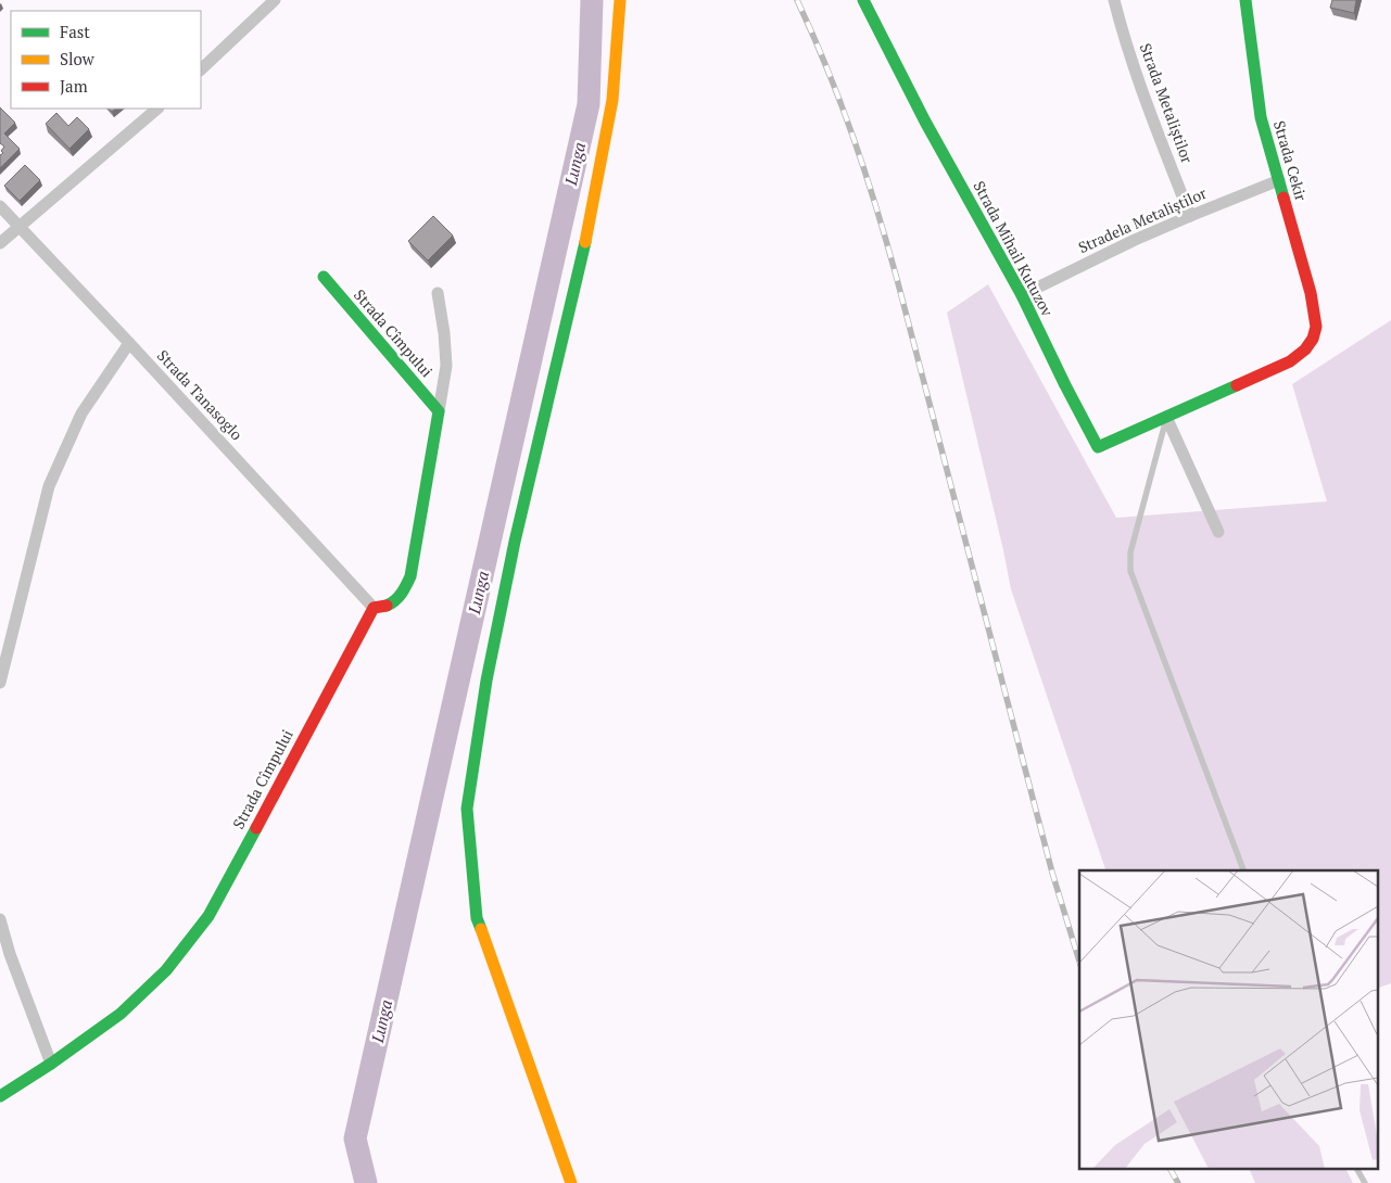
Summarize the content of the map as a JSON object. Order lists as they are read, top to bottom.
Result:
{
  "streets": {
    "street": [
      "Strada Metaliștilor",
      "Strada Cekir",
      "Stradela Metaliștilor",
      "Strada Mihail Kutuzov",
      "Strada Cîmpului",
      "Strada Tanasoglo"
    ]
  },
  "crossings": [
    ["Strada Metaliștilor", "Stradela Metaliștilor"],
    ["Strada Cekir", "Stradela Metaliștilor"],
    ["Strada Cekir", "Strada Mihail Kutuzov"],
    ["Stradela Metaliștilor", "Strada Mihail Kutuzov"],
    ["Strada Cîmpului", "Strada Tanasoglo"]
  ],
  "water": ["Lunga"],
  "legend": ["Fast", "Slow", "Jam"]
}
